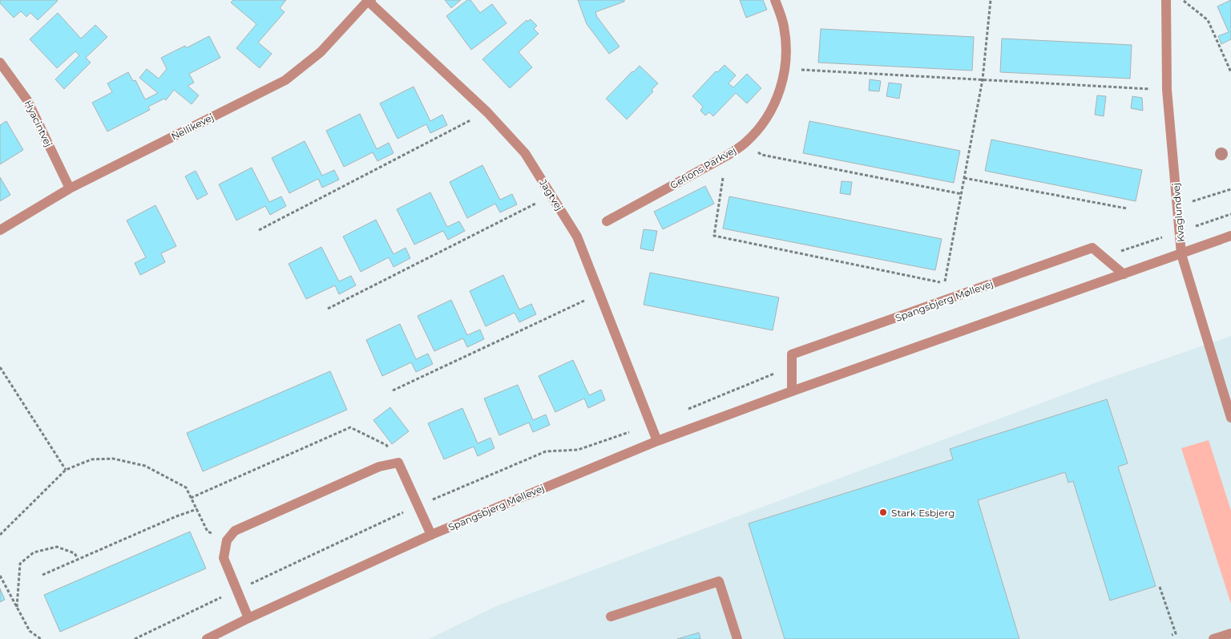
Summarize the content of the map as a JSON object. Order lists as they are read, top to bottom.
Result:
{
  "streets": {
    "street": [
      "Hyacintvej",
      "Nellikevej",
      "Gefions Parkvej",
      "Jagtvej",
      "Kvaglundvej",
      "Spangsbjerg Møllevej"
    ]
  },
  "crossings": [
    ["Hyacintvej", "Nellikevej"],
    ["Nellikevej", "Jagtvej"],
    ["Jagtvej", "Spangsbjerg Møllevej"],
    ["Kvaglundvej", "Spangsbjerg Møllevej"]
  ],
  "places": ["Stark Esbjerg"]
}
